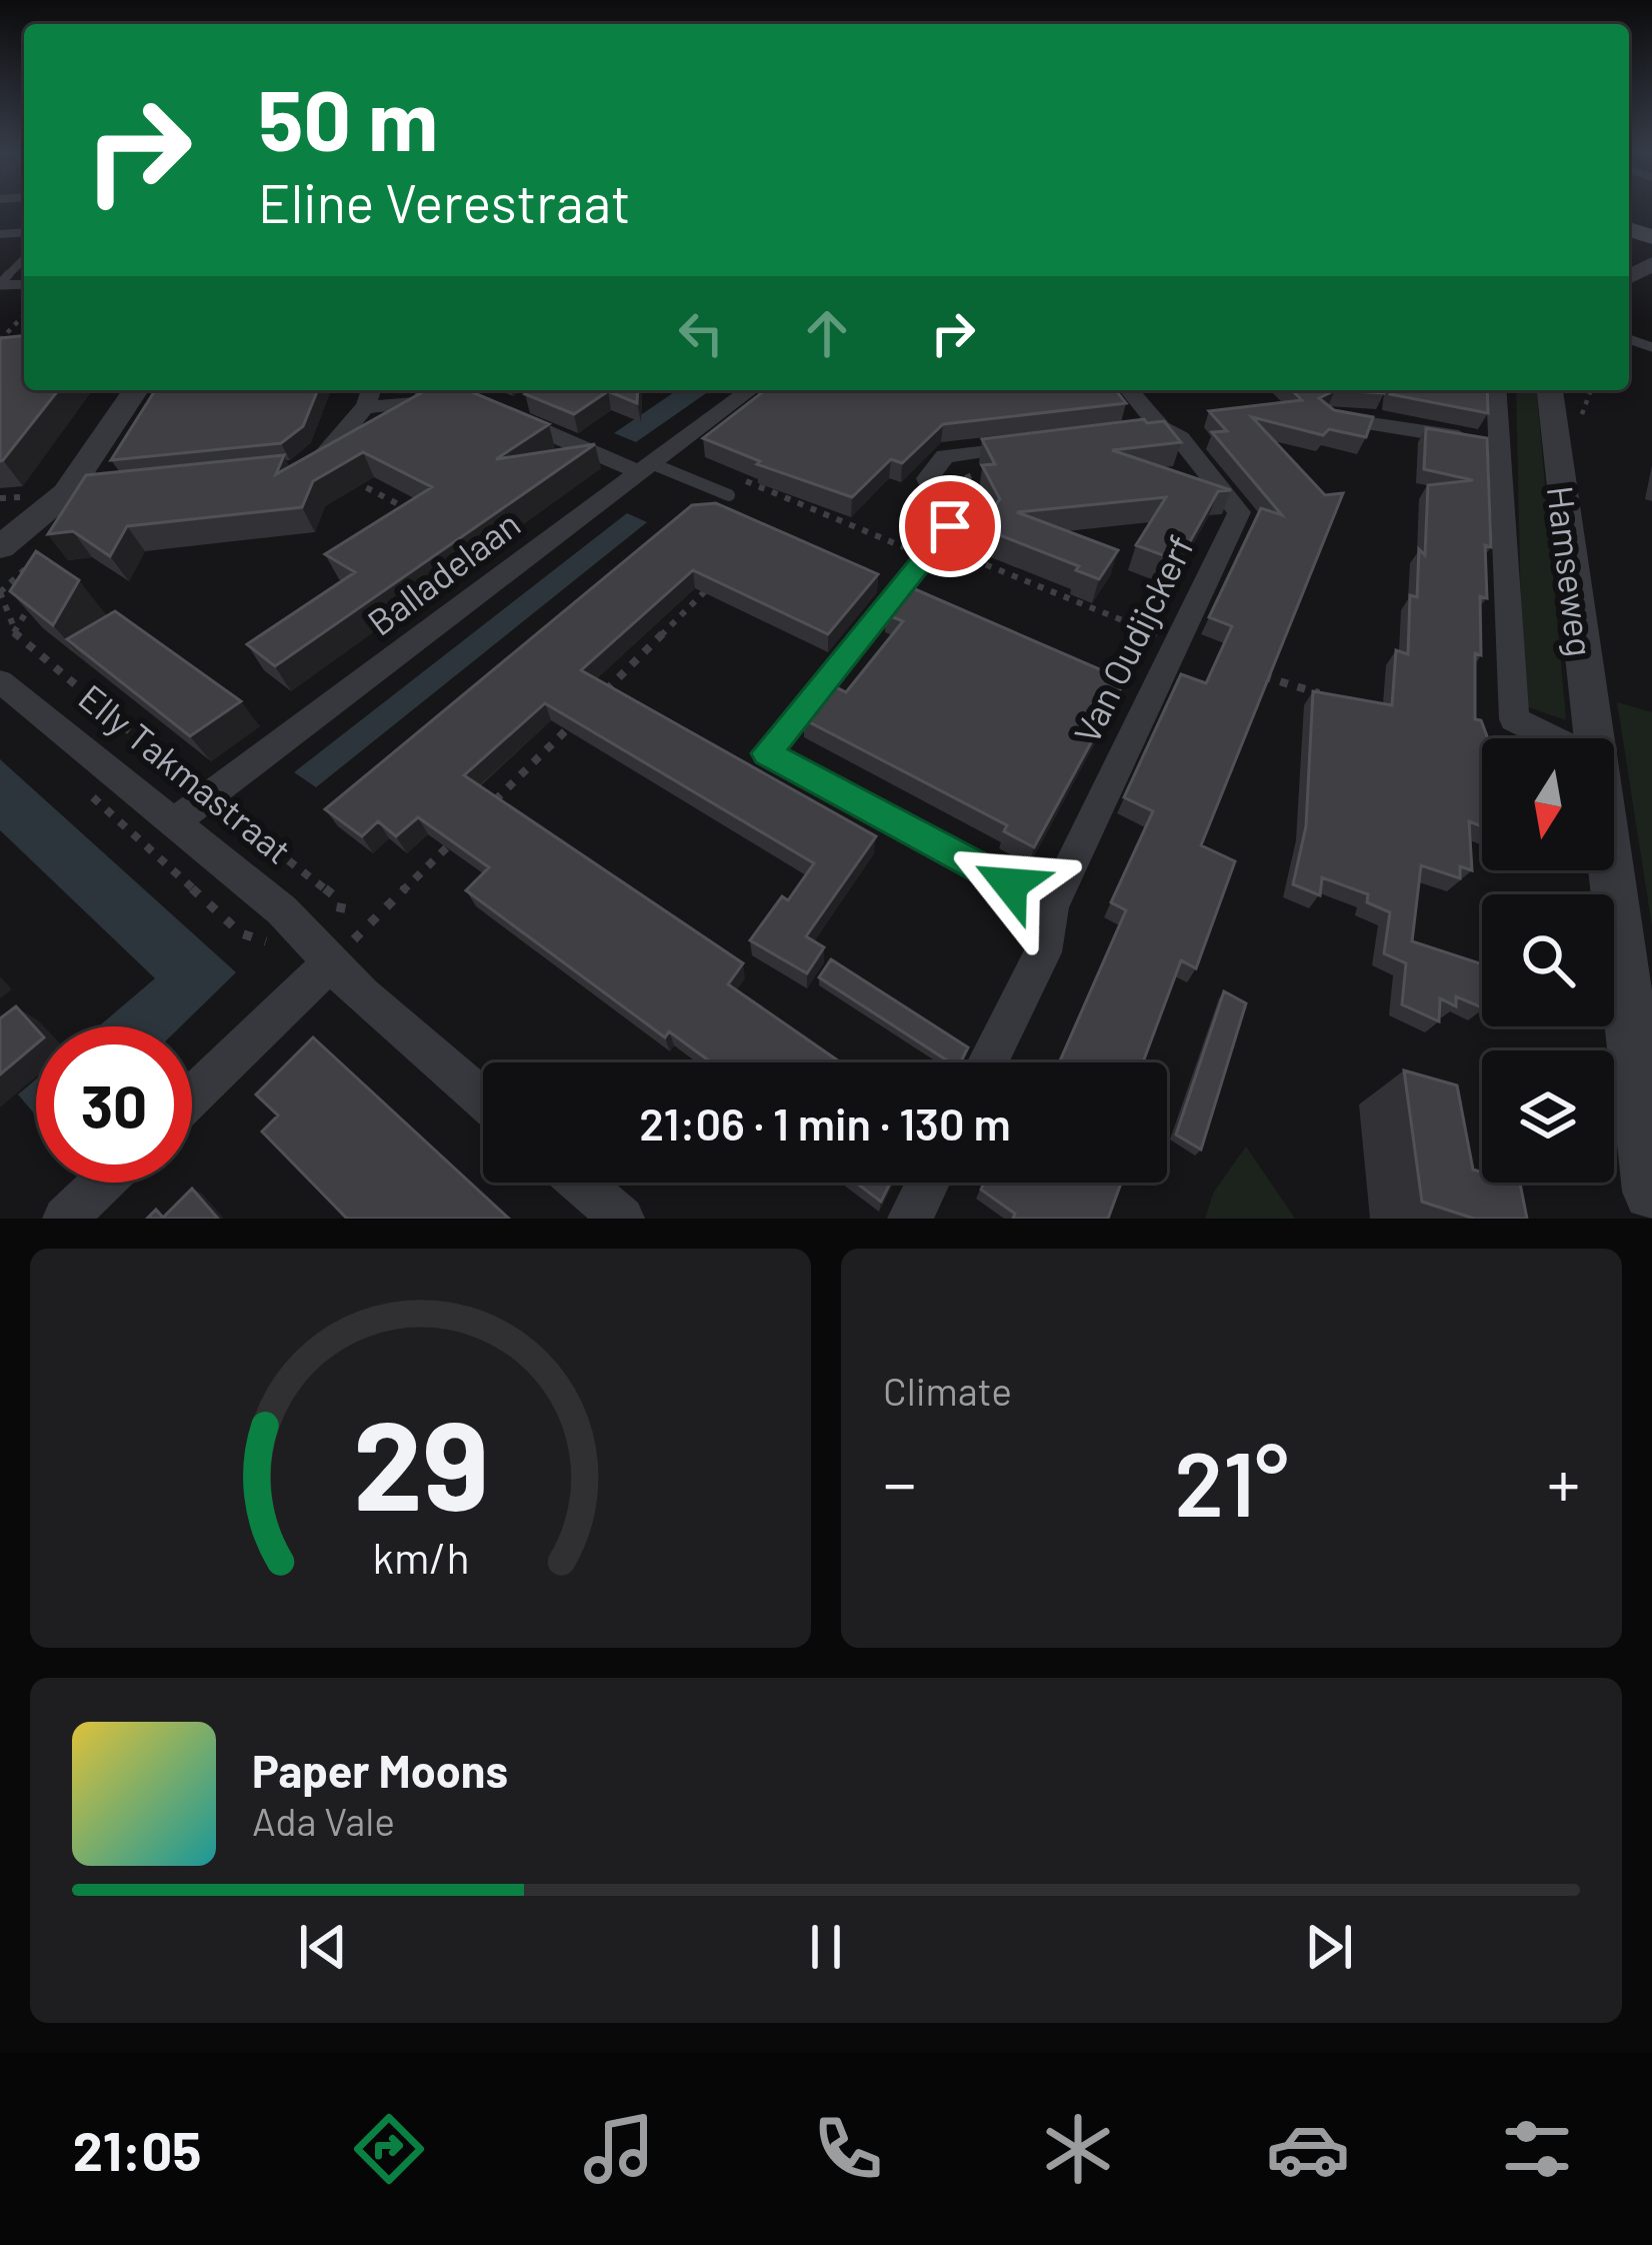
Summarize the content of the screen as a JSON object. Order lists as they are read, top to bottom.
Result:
{
  "streets": {
    "street": [
      "Hamseweg",
      "Balladelaan",
      "Van Oudijckerf",
      "Elly Takmastraat"
    ]
  },
  "crossings": [
    ["Balladelaan", "Elly Takmastraat"]
  ],
  "north": "bottom",
  "page": {
    "turn": ["50 m", "Eline Verestraat"],
    "limit": "30",
    "trip": "21:06 · 1 min · 130 m",
    "tile": "Climate",
    "heat": ["−", "21°", "+"],
    "song": ["Paper Moons", "Ada Vale"],
    "tabs": "21:05",
    "gauge": ["29", "km/h"]
  }
}
